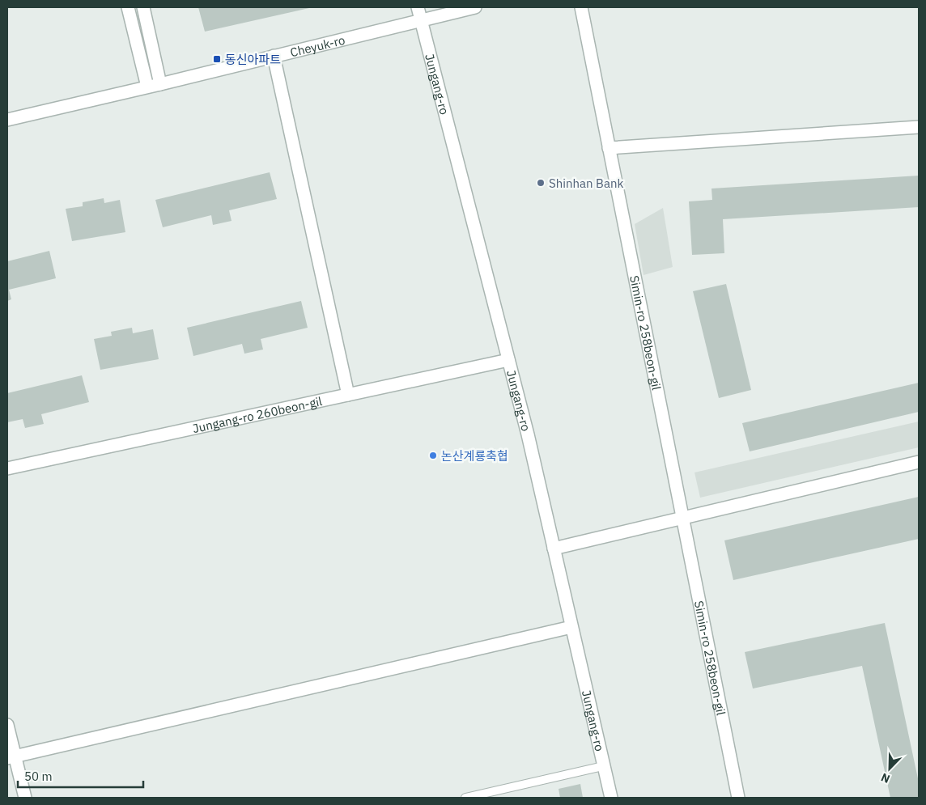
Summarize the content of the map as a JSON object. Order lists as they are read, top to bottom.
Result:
{
  "streets": {
    "street": [
      "Cheyuk-ro",
      "Jungang-ro",
      "Simin-ro 258beon-gil",
      "Jungang-ro 260beon-gil"
    ]
  },
  "crossings": [
    ["Cheyuk-ro", "Jungang-ro"],
    ["Jungang-ro", "Jungang-ro 260beon-gil"]
  ],
  "places": {
    "transit": ["동신아파트"],
    "other": ["Shinhan Bank", "논산계룡축협"]
  },
  "scale_bar": "50 m",
  "north": "bottom left"
}
